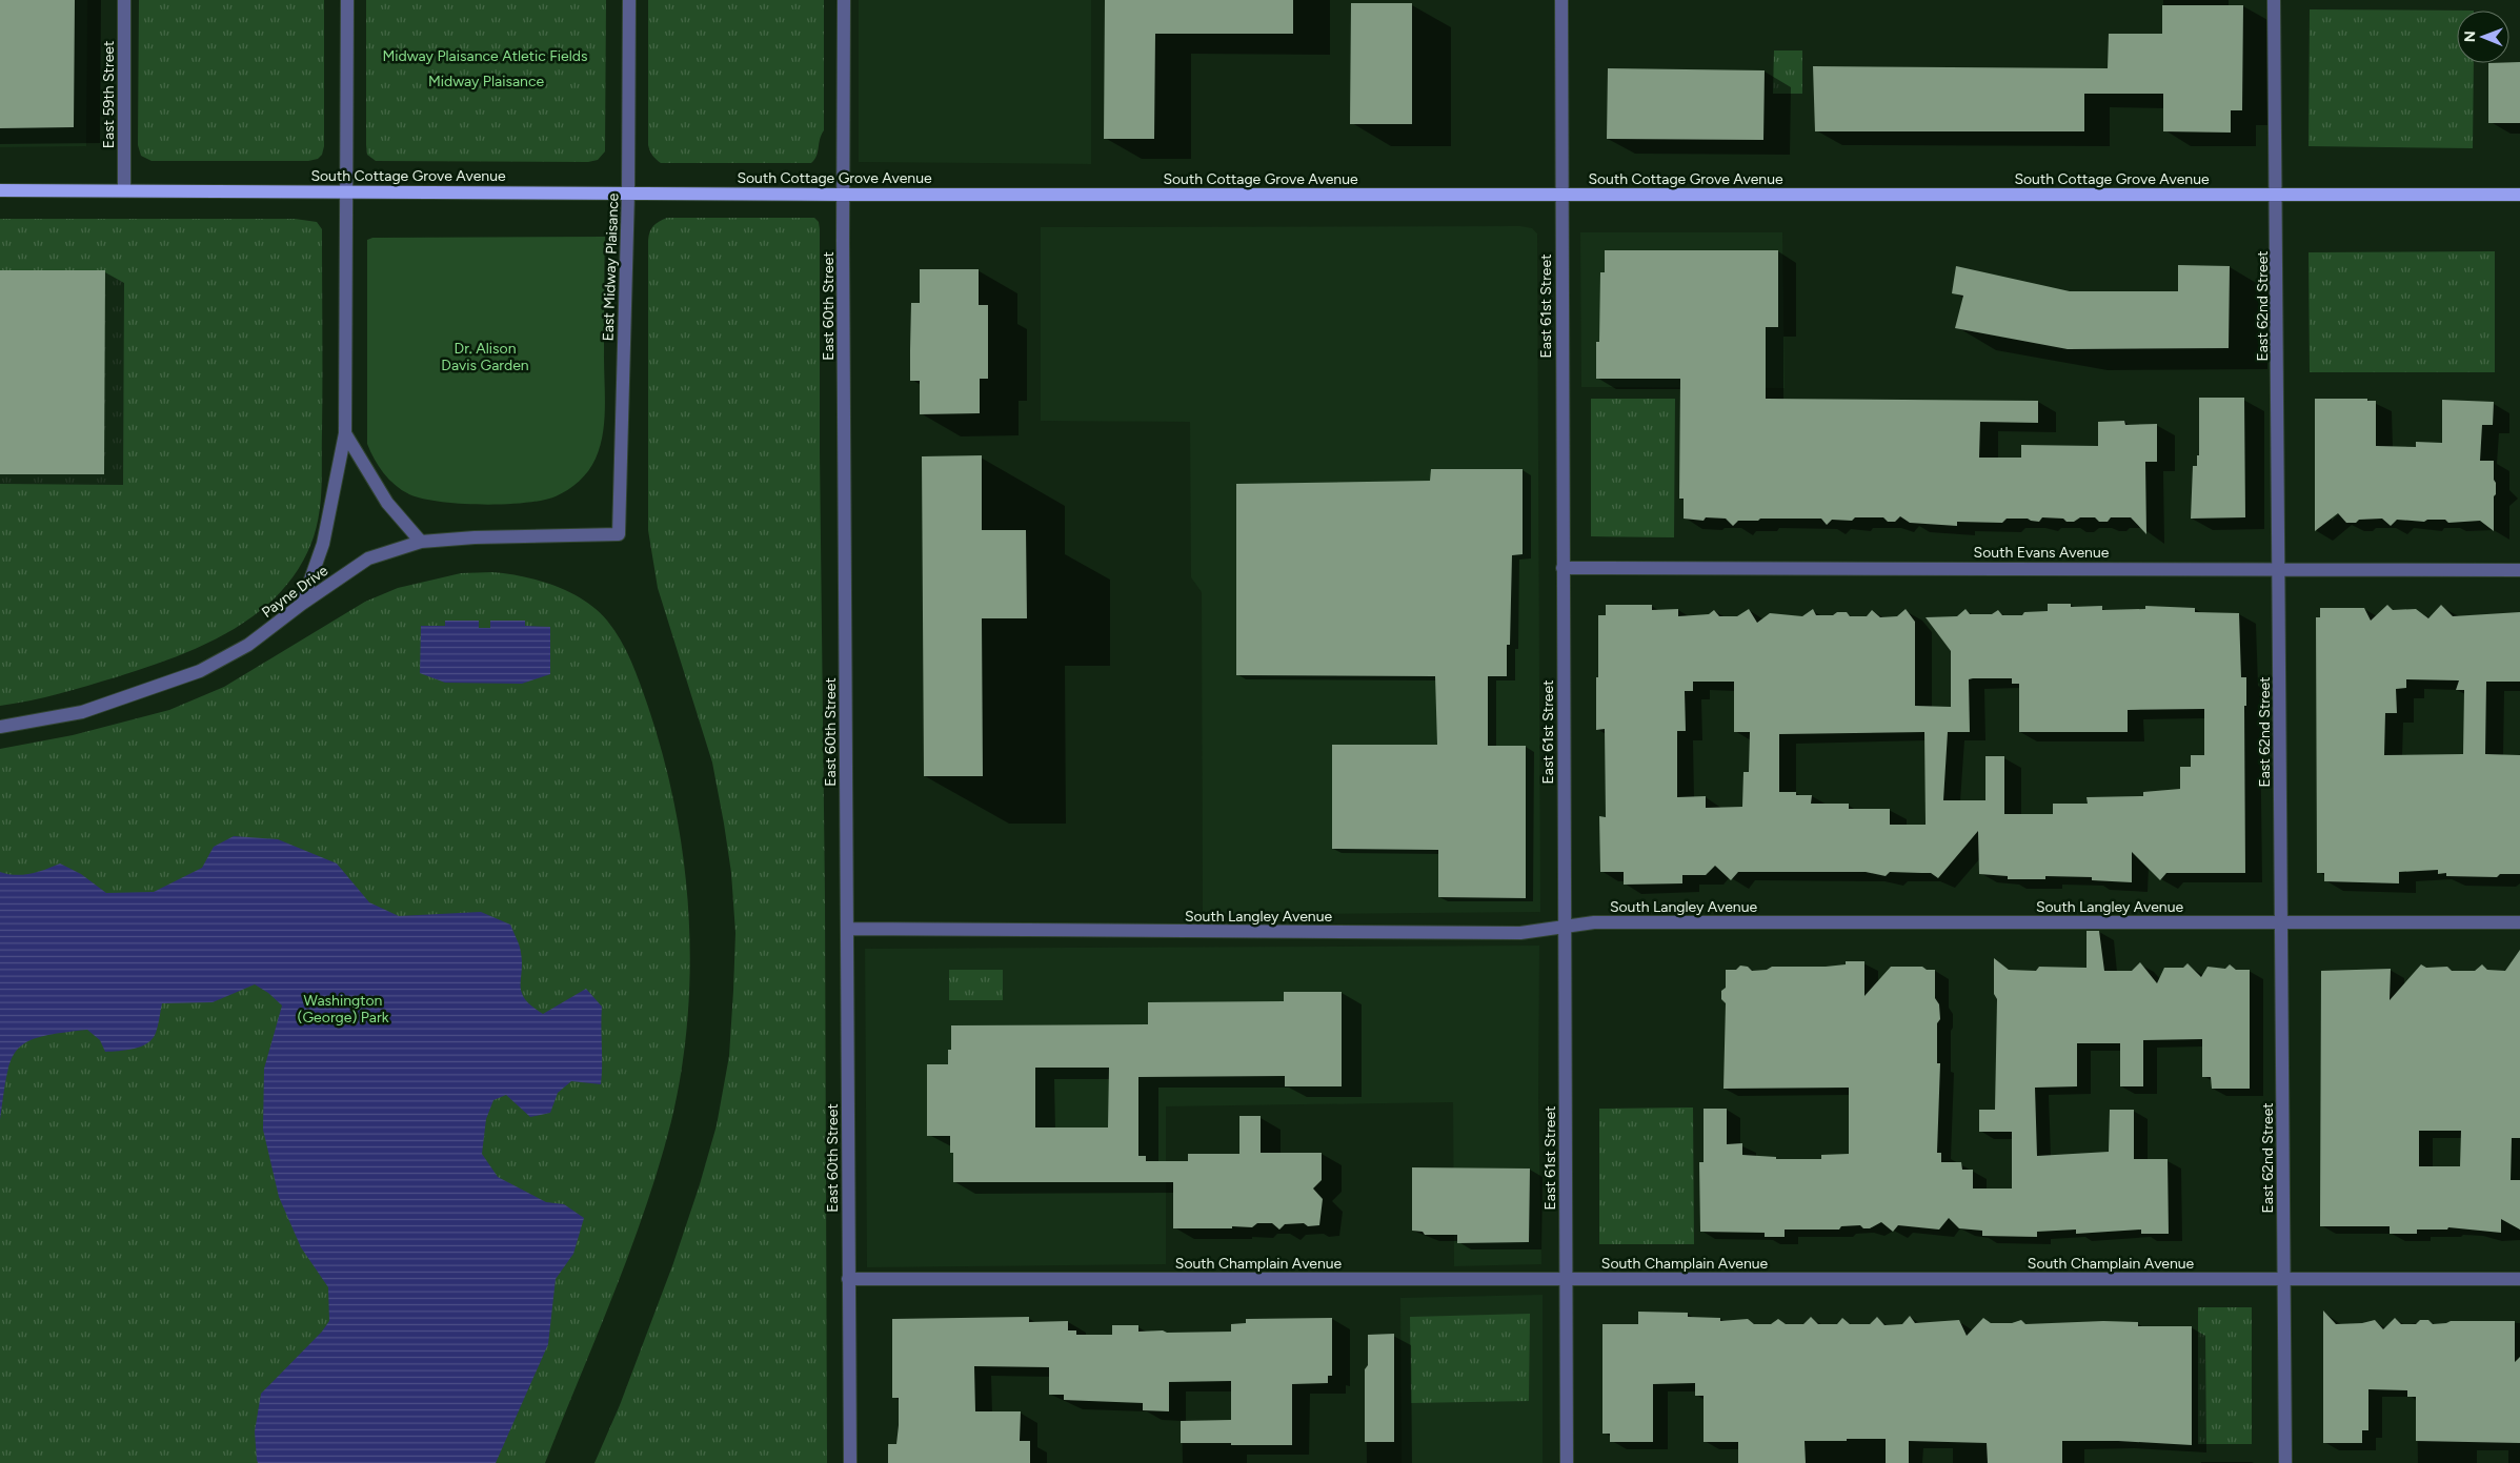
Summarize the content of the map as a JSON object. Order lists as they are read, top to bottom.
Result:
{
  "streets": {
    "main road": ["South Cottage Grove Avenue"],
    "street": [
      "East 59th Street",
      "East Midway Plaisance",
      "East 60th Street",
      "East 61st Street",
      "East 62nd Street",
      "South Evans Avenue",
      "Payne Drive",
      "South Langley Avenue",
      "South Champlain Avenue"
    ]
  },
  "crossings": [
    ["East 59th Street", "South Cottage Grove Avenue"],
    ["South Cottage Grove Avenue", "East Midway Plaisance"],
    ["South Cottage Grove Avenue", "East 60th Street"],
    ["South Cottage Grove Avenue", "East 61st Street"],
    ["South Cottage Grove Avenue", "East 62nd Street"],
    ["East Midway Plaisance", "Payne Drive"],
    ["East 60th Street", "South Langley Avenue"],
    ["East 60th Street", "South Champlain Avenue"],
    ["East 61st Street", "South Evans Avenue"],
    ["East 61st Street", "South Langley Avenue"],
    ["East 61st Street", "South Champlain Avenue"],
    ["East 62nd Street", "South Evans Avenue"],
    ["East 62nd Street", "South Langley Avenue"],
    ["East 62nd Street", "South Champlain Avenue"]
  ],
  "parks": [
    "Midway Plaisance Atletic Fields",
    "Midway Plaisance",
    "Dr. Alison Davis Garden",
    "Washington (George) Park"
  ],
  "north": "left"
}
